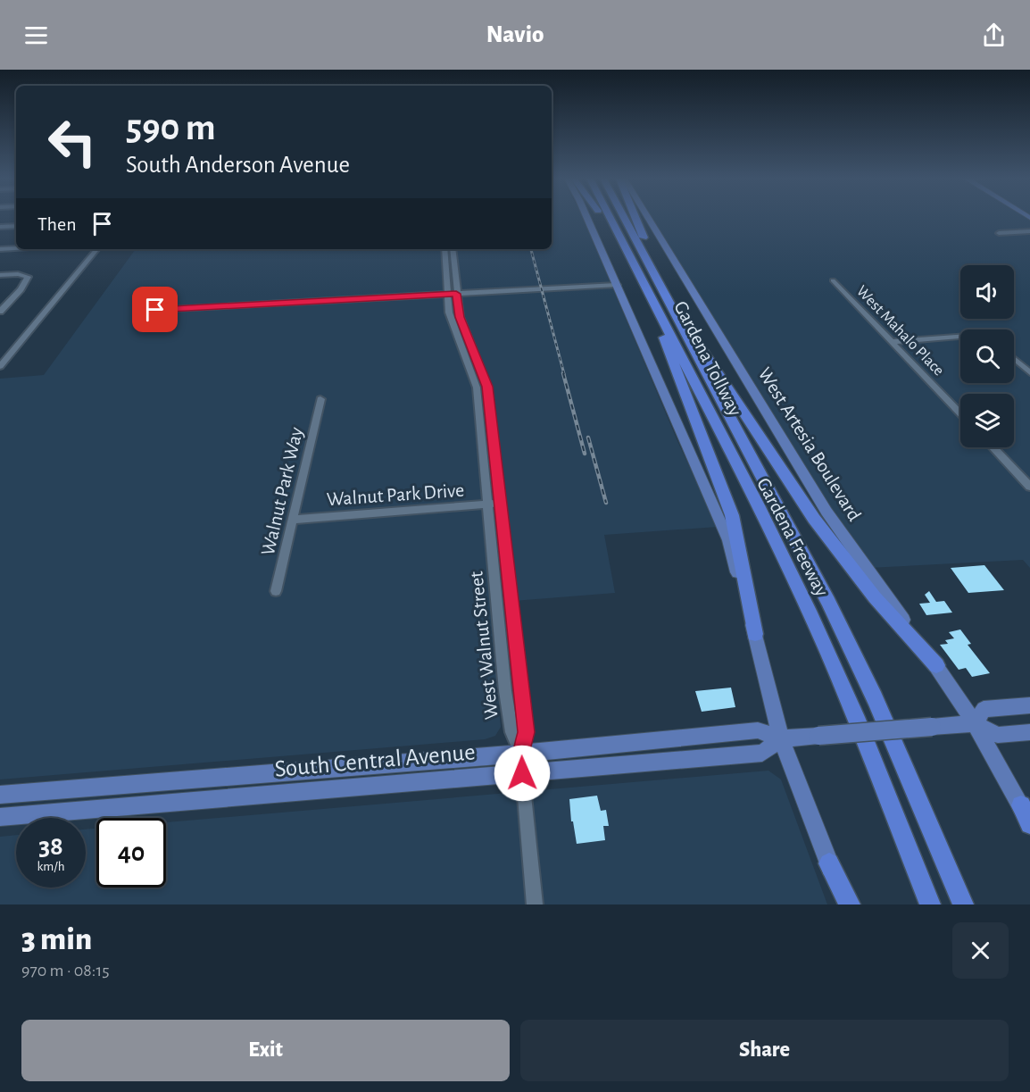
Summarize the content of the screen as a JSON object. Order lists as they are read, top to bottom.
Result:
{
  "streets": {
    "highway": ["Gardena Tollway", "Gardena Freeway"],
    "main road": ["West Artesia Boulevard", "South Central Avenue"],
    "street": [
      "West Mahalo Place",
      "Walnut Park Way",
      "Walnut Park Drive",
      "West Walnut Street"
    ]
  },
  "crossings": [
    ["Gardena Tollway", "Gardena Freeway"],
    ["West Artesia Boulevard", "South Central Avenue"],
    ["Walnut Park Way", "Walnut Park Drive"],
    ["Walnut Park Drive", "West Walnut Street"],
    ["West Walnut Street", "South Central Avenue"]
  ],
  "page": {
    "header": "Navio",
    "turn": ["590 m", "South Anderson Avenue"],
    "then": "Then",
    "speed": "38 km/h",
    "limit": "40",
    "heading": ["3 min", "970 m · 08:15"],
    "buttons": ["Exit", "Share"]
  }
}
